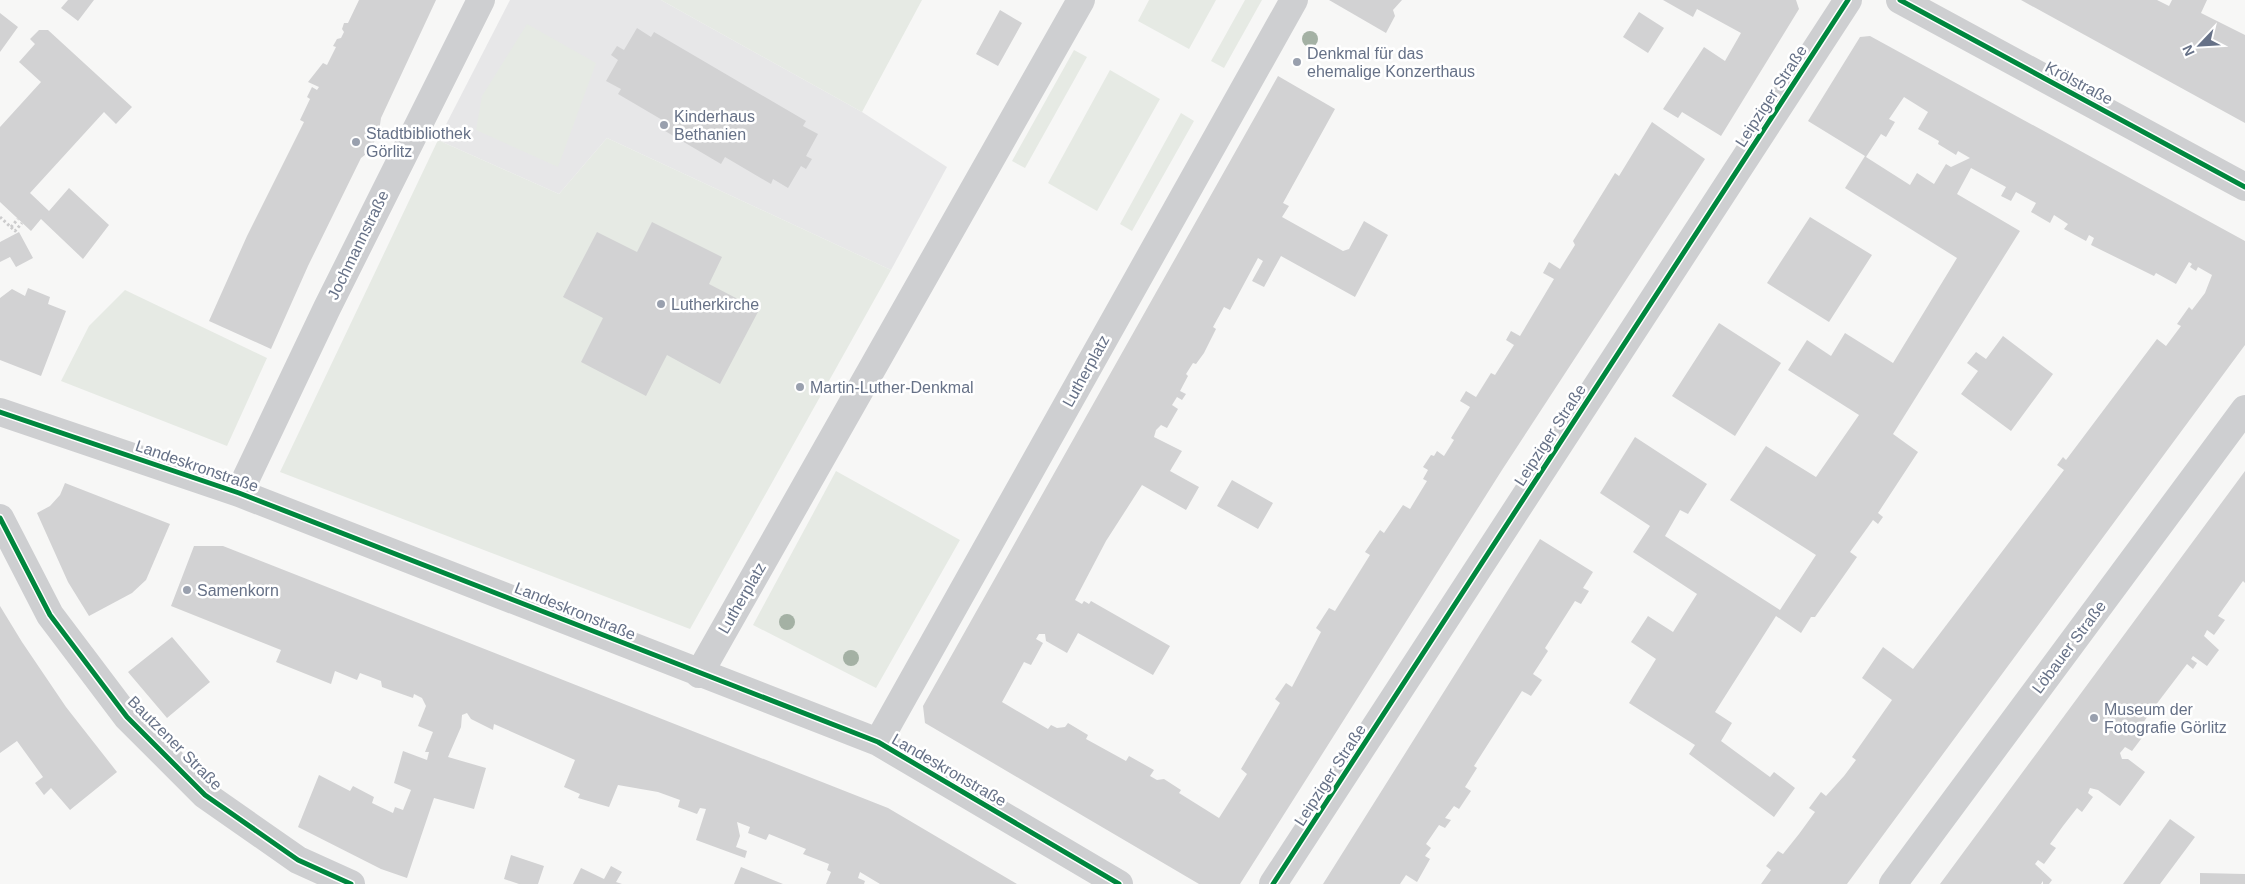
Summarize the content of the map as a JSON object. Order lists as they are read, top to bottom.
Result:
{
  "streets": {
    "street": [
      "Krölstraße",
      "Leipziger Straße",
      "Jochmannstraße",
      "Lutherplatz",
      "Landeskronstraße",
      "Löbauer Straße",
      "Bautzener Straße"
    ]
  },
  "crossings": [
    ["Jochmannstraße", "Landeskronstraße"],
    ["Lutherplatz", "Landeskronstraße"]
  ],
  "places": [
    "Denkmal für das ehemalige Konzerthaus",
    "Kinderhaus Bethanien",
    "Stadtbibliothek Görlitz",
    "Lutherkirche",
    "Martin-Luther-Denkmal",
    "Samenkorn",
    "Museum der Fotografie Görlitz"
  ],
  "north": "bottom left"
}
